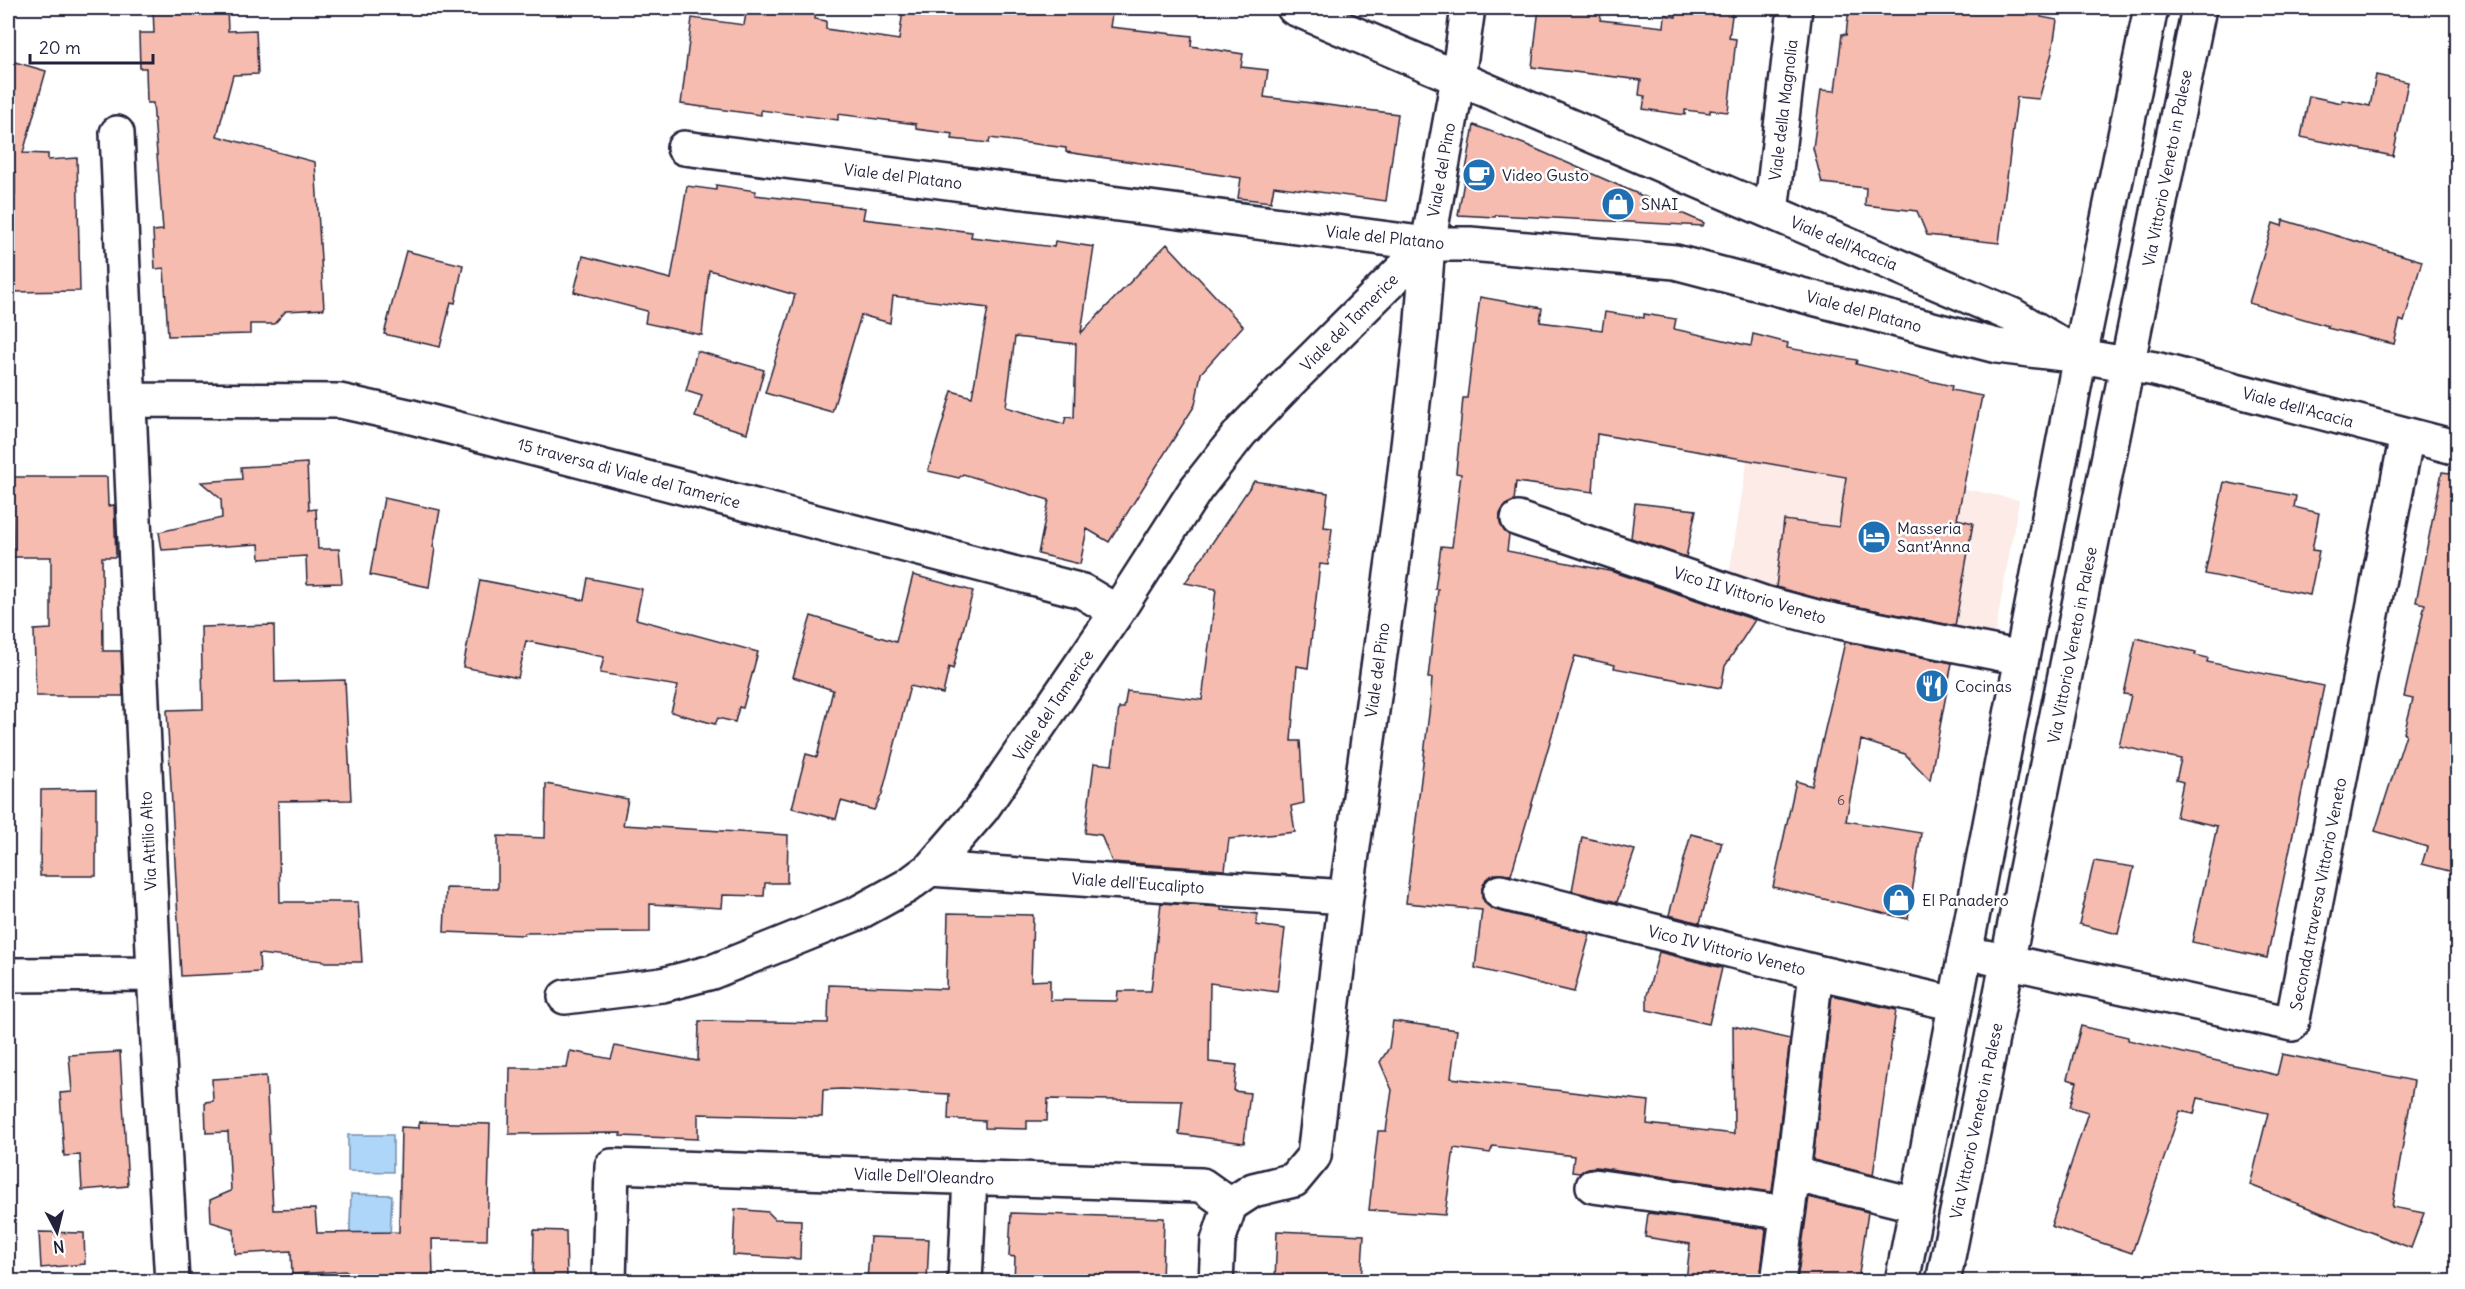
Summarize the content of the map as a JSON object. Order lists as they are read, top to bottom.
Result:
{
  "streets": {
    "street": [
      "Viale della Magnolia",
      "Via Vittorio Veneto in Palese",
      "Viale del Pino",
      "Viale del Platano",
      "Viale dell'Acacia",
      "Viale del Tamerice",
      "15 traversa di Viale del Tamerice",
      "Vico II Vittorio Veneto",
      "Via Attilio Alto",
      "Viale dell'Eucalipto",
      "Seconda traversa Vittorio Veneto",
      "Vico IV Vittorio Veneto",
      "Vialle Dell'Oleandro"
    ]
  },
  "crossings": [
    ["Viale della Magnolia", "Viale dell'Acacia"],
    ["Via Vittorio Veneto in Palese", "Viale dell'Acacia"],
    ["Via Vittorio Veneto in Palese", "Seconda traversa Vittorio Veneto"],
    ["Viale del Pino", "Viale del Platano"],
    ["Viale del Pino", "Viale dell'Acacia"],
    ["Viale del Pino", "Viale del Tamerice"],
    ["Viale del Pino", "Viale dell'Eucalipto"],
    ["Viale del Pino", "Vialle Dell'Oleandro"],
    ["Viale del Platano", "Viale dell'Acacia"],
    ["Viale del Platano", "Viale del Tamerice"],
    ["Viale dell'Acacia", "Seconda traversa Vittorio Veneto"],
    ["Viale del Tamerice", "15 traversa di Viale del Tamerice"],
    ["Viale del Tamerice", "Viale dell'Eucalipto"],
    ["15 traversa di Viale del Tamerice", "Via Attilio Alto"]
  ],
  "places": {
    "cafe": ["Video Gusto"],
    "shop": ["SNAI", "El Panadero"],
    "hotel": ["Masseria Sant’Anna"],
    "restaurant": ["Cocinas"]
  },
  "house_numbers": ["6"],
  "scale_bar": "20 m",
  "north": "bottom"
}
